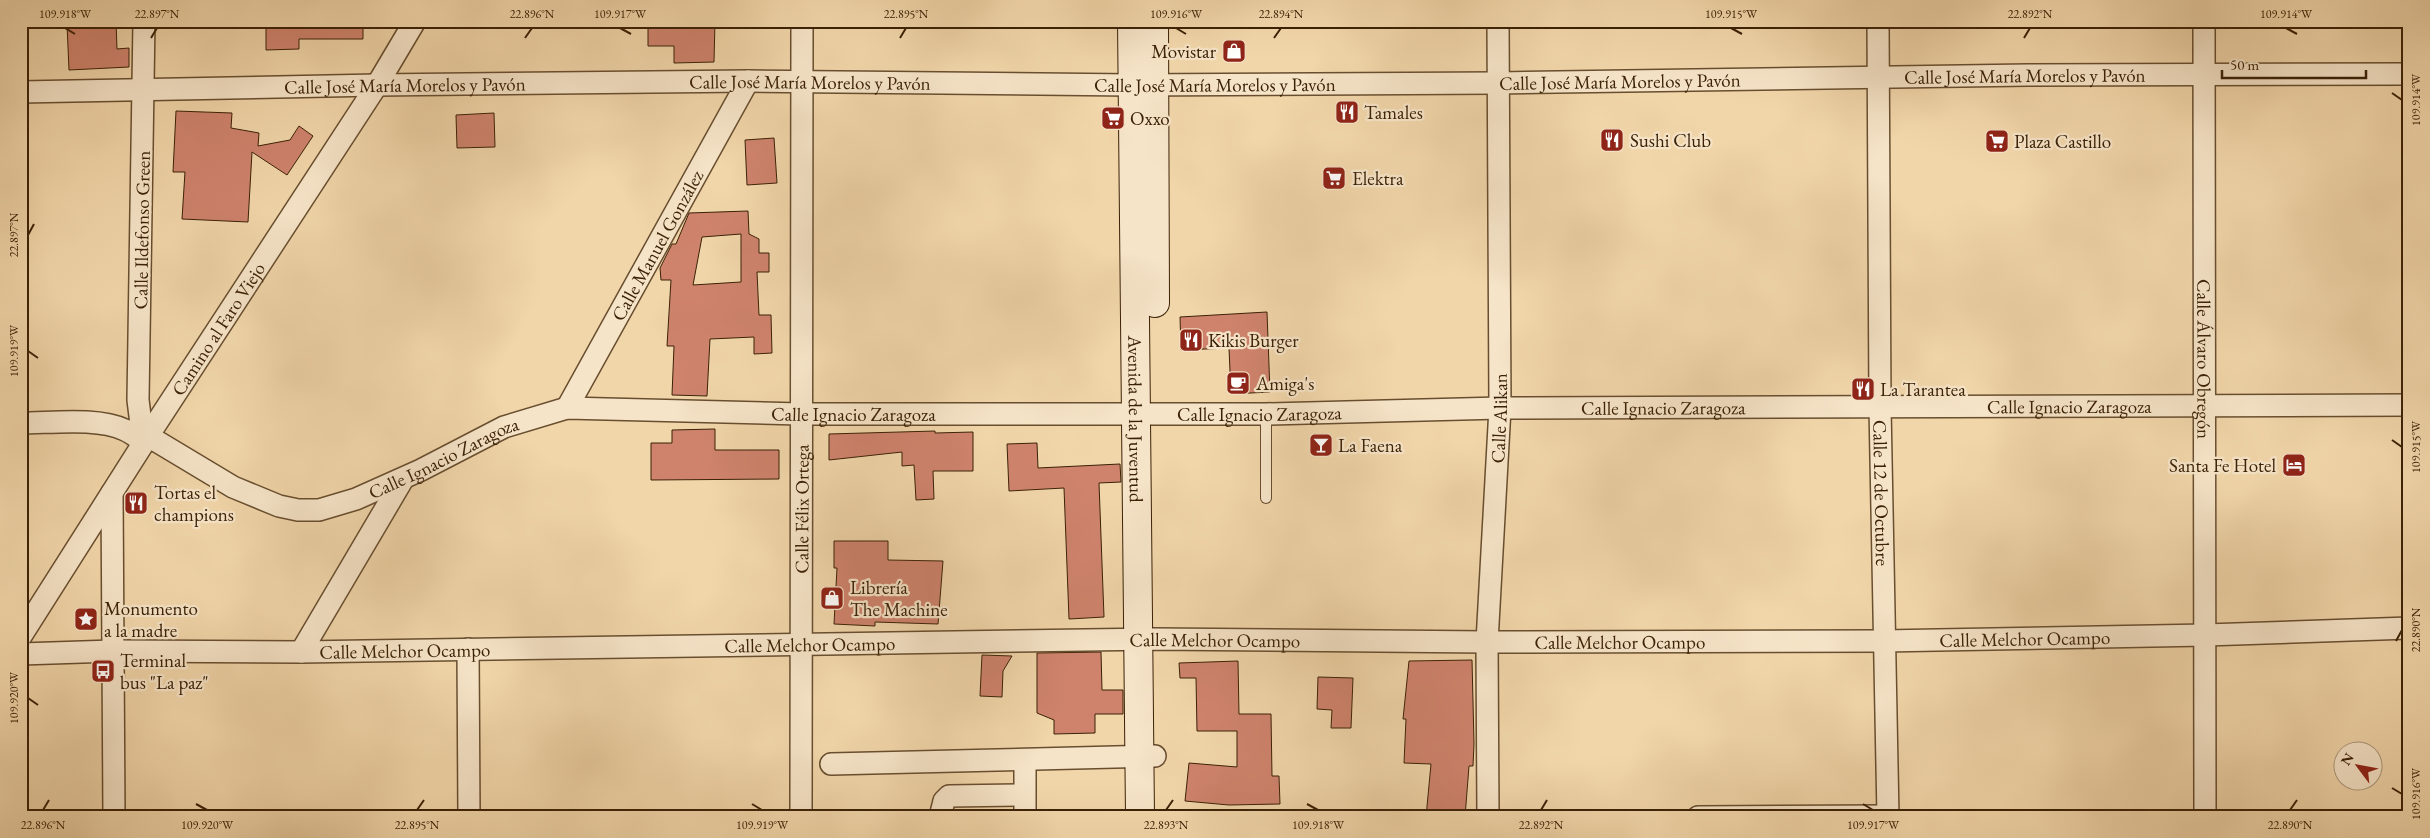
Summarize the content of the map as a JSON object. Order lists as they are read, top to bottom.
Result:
{
  "streets": {
    "street": [
      "Calle José María Morelos y Pavón",
      "Calle Ildefonso Green",
      "Calle Manuel González",
      "Camino al Faro Viejo",
      "Calle Álvaro Obregón",
      "Calle Ignacio Zaragoza",
      "Avenida de la Juventud",
      "Calle Alikan",
      "Calle 12 de Octubre",
      "Calle Félix Ortega",
      "Calle Melchor Ocampo"
    ]
  },
  "crossings": [
    ["Calle José María Morelos y Pavón", "Calle Ildefonso Green"],
    ["Calle José María Morelos y Pavón", "Calle Manuel González"],
    ["Calle José María Morelos y Pavón", "Camino al Faro Viejo"],
    ["Calle José María Morelos y Pavón", "Calle Álvaro Obregón"],
    ["Calle José María Morelos y Pavón", "Avenida de la Juventud"],
    ["Calle José María Morelos y Pavón", "Calle Alikan"],
    ["Calle José María Morelos y Pavón", "Calle 12 de Octubre"],
    ["Calle José María Morelos y Pavón", "Calle Félix Ortega"],
    ["Calle Ildefonso Green", "Camino al Faro Viejo"],
    ["Calle Ildefonso Green", "Calle Ignacio Zaragoza"],
    ["Calle Manuel González", "Calle Ignacio Zaragoza"],
    ["Camino al Faro Viejo", "Calle Ignacio Zaragoza"],
    ["Calle Álvaro Obregón", "Calle Ignacio Zaragoza"],
    ["Calle Álvaro Obregón", "Calle Melchor Ocampo"],
    ["Calle Ignacio Zaragoza", "Avenida de la Juventud"],
    ["Calle Ignacio Zaragoza", "Calle Alikan"],
    ["Calle Ignacio Zaragoza", "Calle 12 de Octubre"],
    ["Calle Ignacio Zaragoza", "Calle Félix Ortega"],
    ["Avenida de la Juventud", "Calle Melchor Ocampo"],
    ["Calle Alikan", "Calle Melchor Ocampo"],
    ["Calle 12 de Octubre", "Calle Melchor Ocampo"],
    ["Calle Félix Ortega", "Calle Melchor Ocampo"]
  ],
  "places": {
    "shop": ["Movistar", "Librería The Machine"],
    "restaurant": [
      "Tamales",
      "Sushi Club",
      "Kikis Burger",
      "La Tarantea",
      "Tortas el champions"
    ],
    "supermarket": ["Oxxo", "Plaza Castillo", "Elektra"],
    "cafe": ["Amiga's"],
    "bar": ["La Faena"],
    "hotel": ["Santa Fe Hotel"],
    "place": ["Monumento a la madre"],
    "bus stop": ["Terminal bus \"La paz\""]
  },
  "scale_bar": "50 m",
  "north": "top left",
  "coordinates": [
    "109.918°W",
    "22.897°N",
    "22.896°N",
    "109.917°W",
    "22.895°N",
    "109.916°W",
    "22.894°N",
    "109.915°W",
    "22.892°N",
    "109.914°W",
    "109.919°W",
    "22.890°N",
    "109.920°W",
    "22.893°N"
  ]
}
